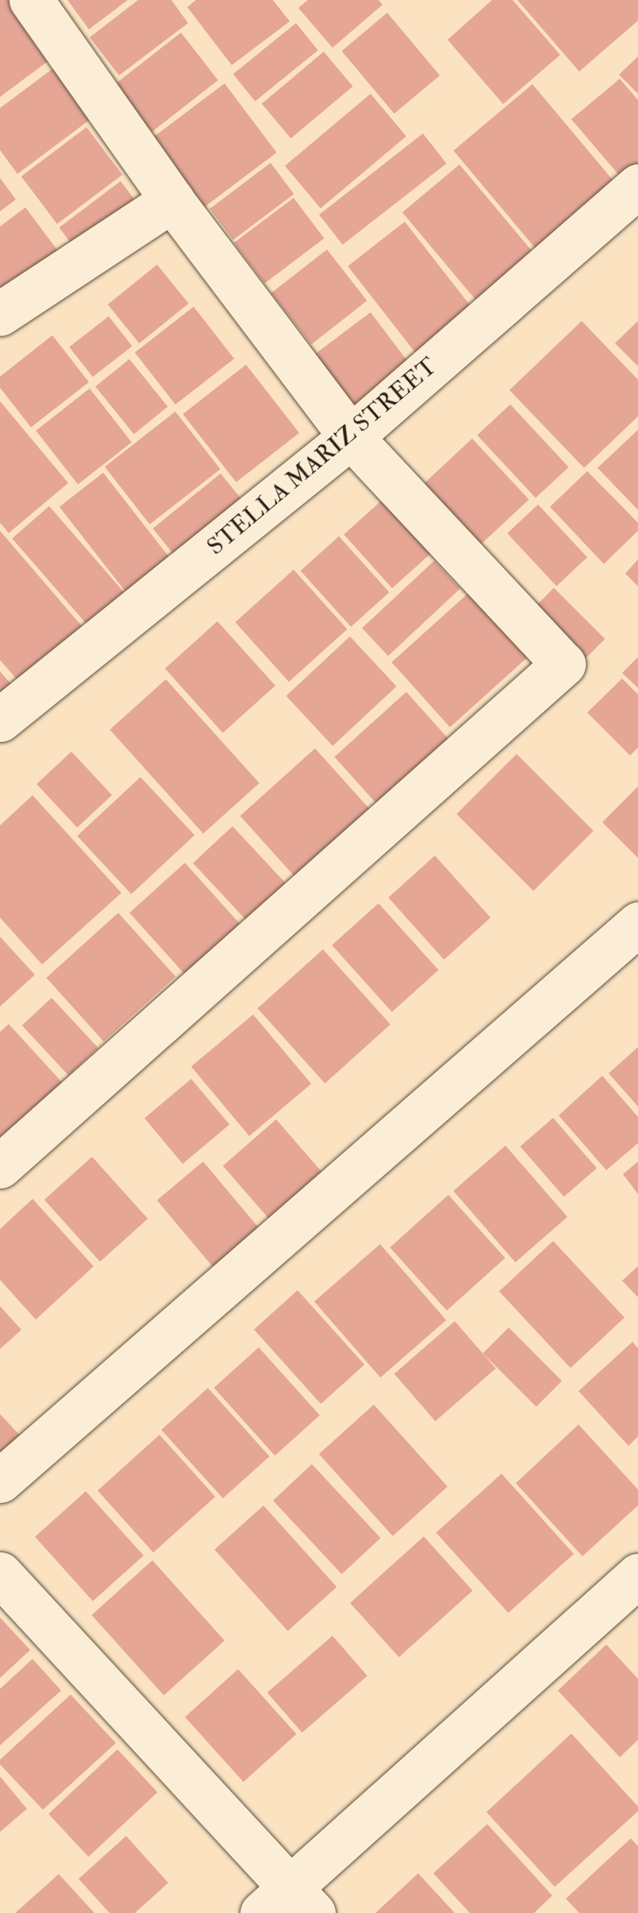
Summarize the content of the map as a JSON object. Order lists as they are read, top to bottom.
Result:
{
  "streets": {
    "street": ["STELLA MARIZ STREET"]
  }
}
